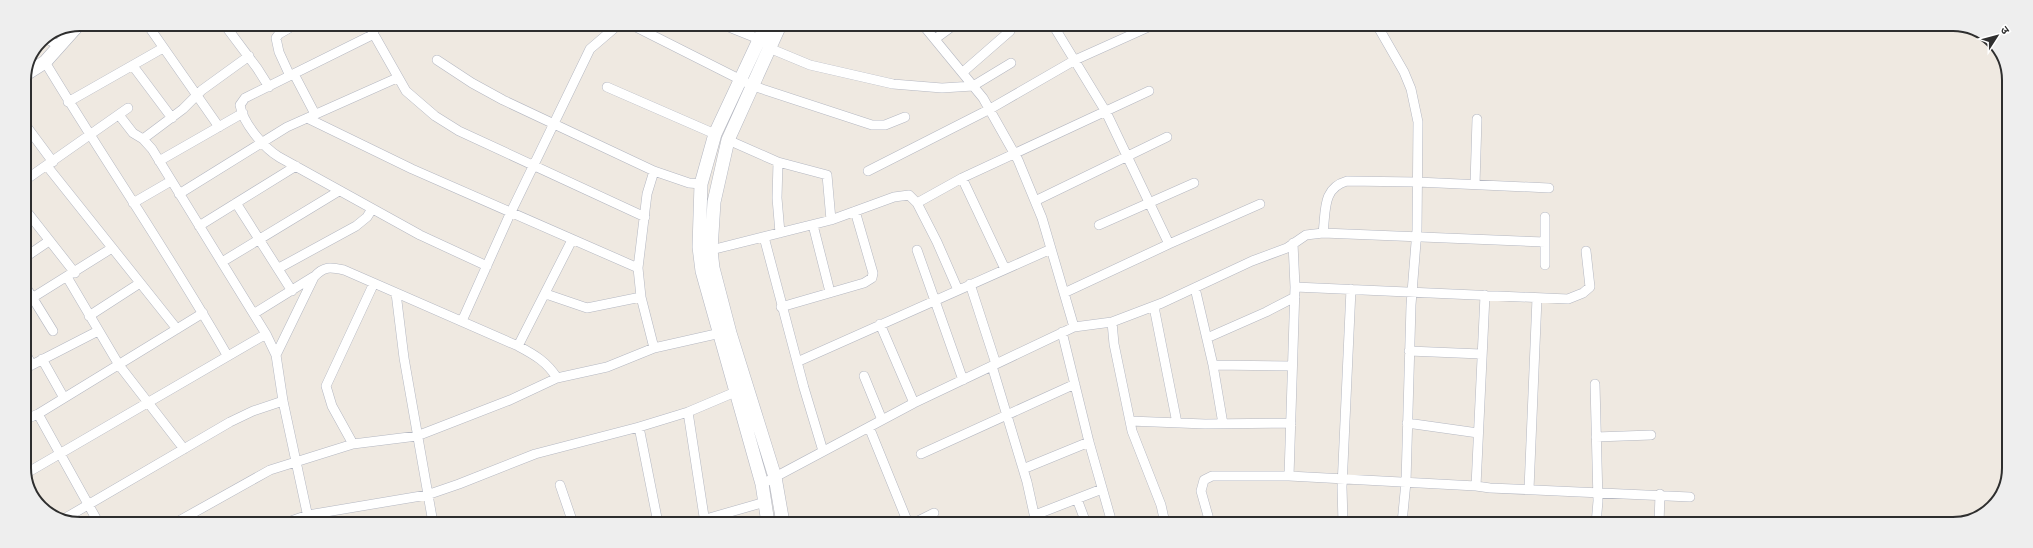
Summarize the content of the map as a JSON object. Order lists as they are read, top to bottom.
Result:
{
  "north": "top right"
}
